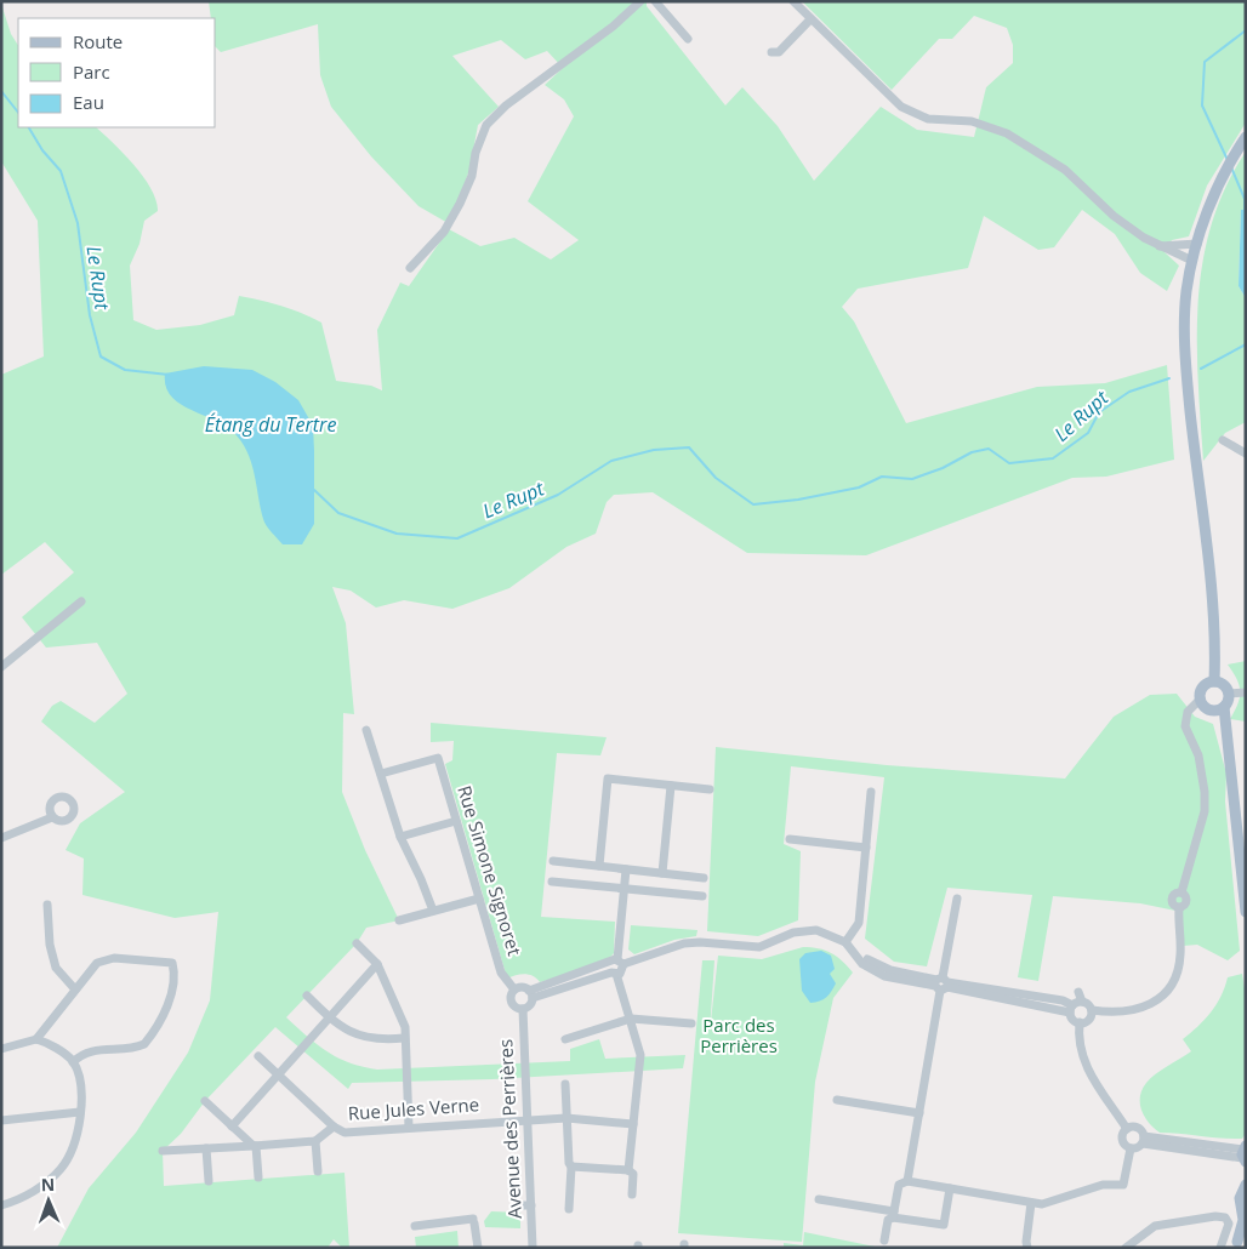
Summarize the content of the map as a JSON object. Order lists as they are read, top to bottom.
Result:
{
  "streets": {
    "street": ["Rue Simone Signoret", "Rue Jules Verne", "Avenue des Perrières"]
  },
  "crossings": [
    ["Rue Simone Signoret", "Avenue des Perrières"],
    ["Rue Jules Verne", "Avenue des Perrières"]
  ],
  "water": ["Le Rupt", "Étang du Tertre"],
  "parks": ["Parc des Perrières"],
  "legend": ["Route", "Parc", "Eau"],
  "north": "top"
}
